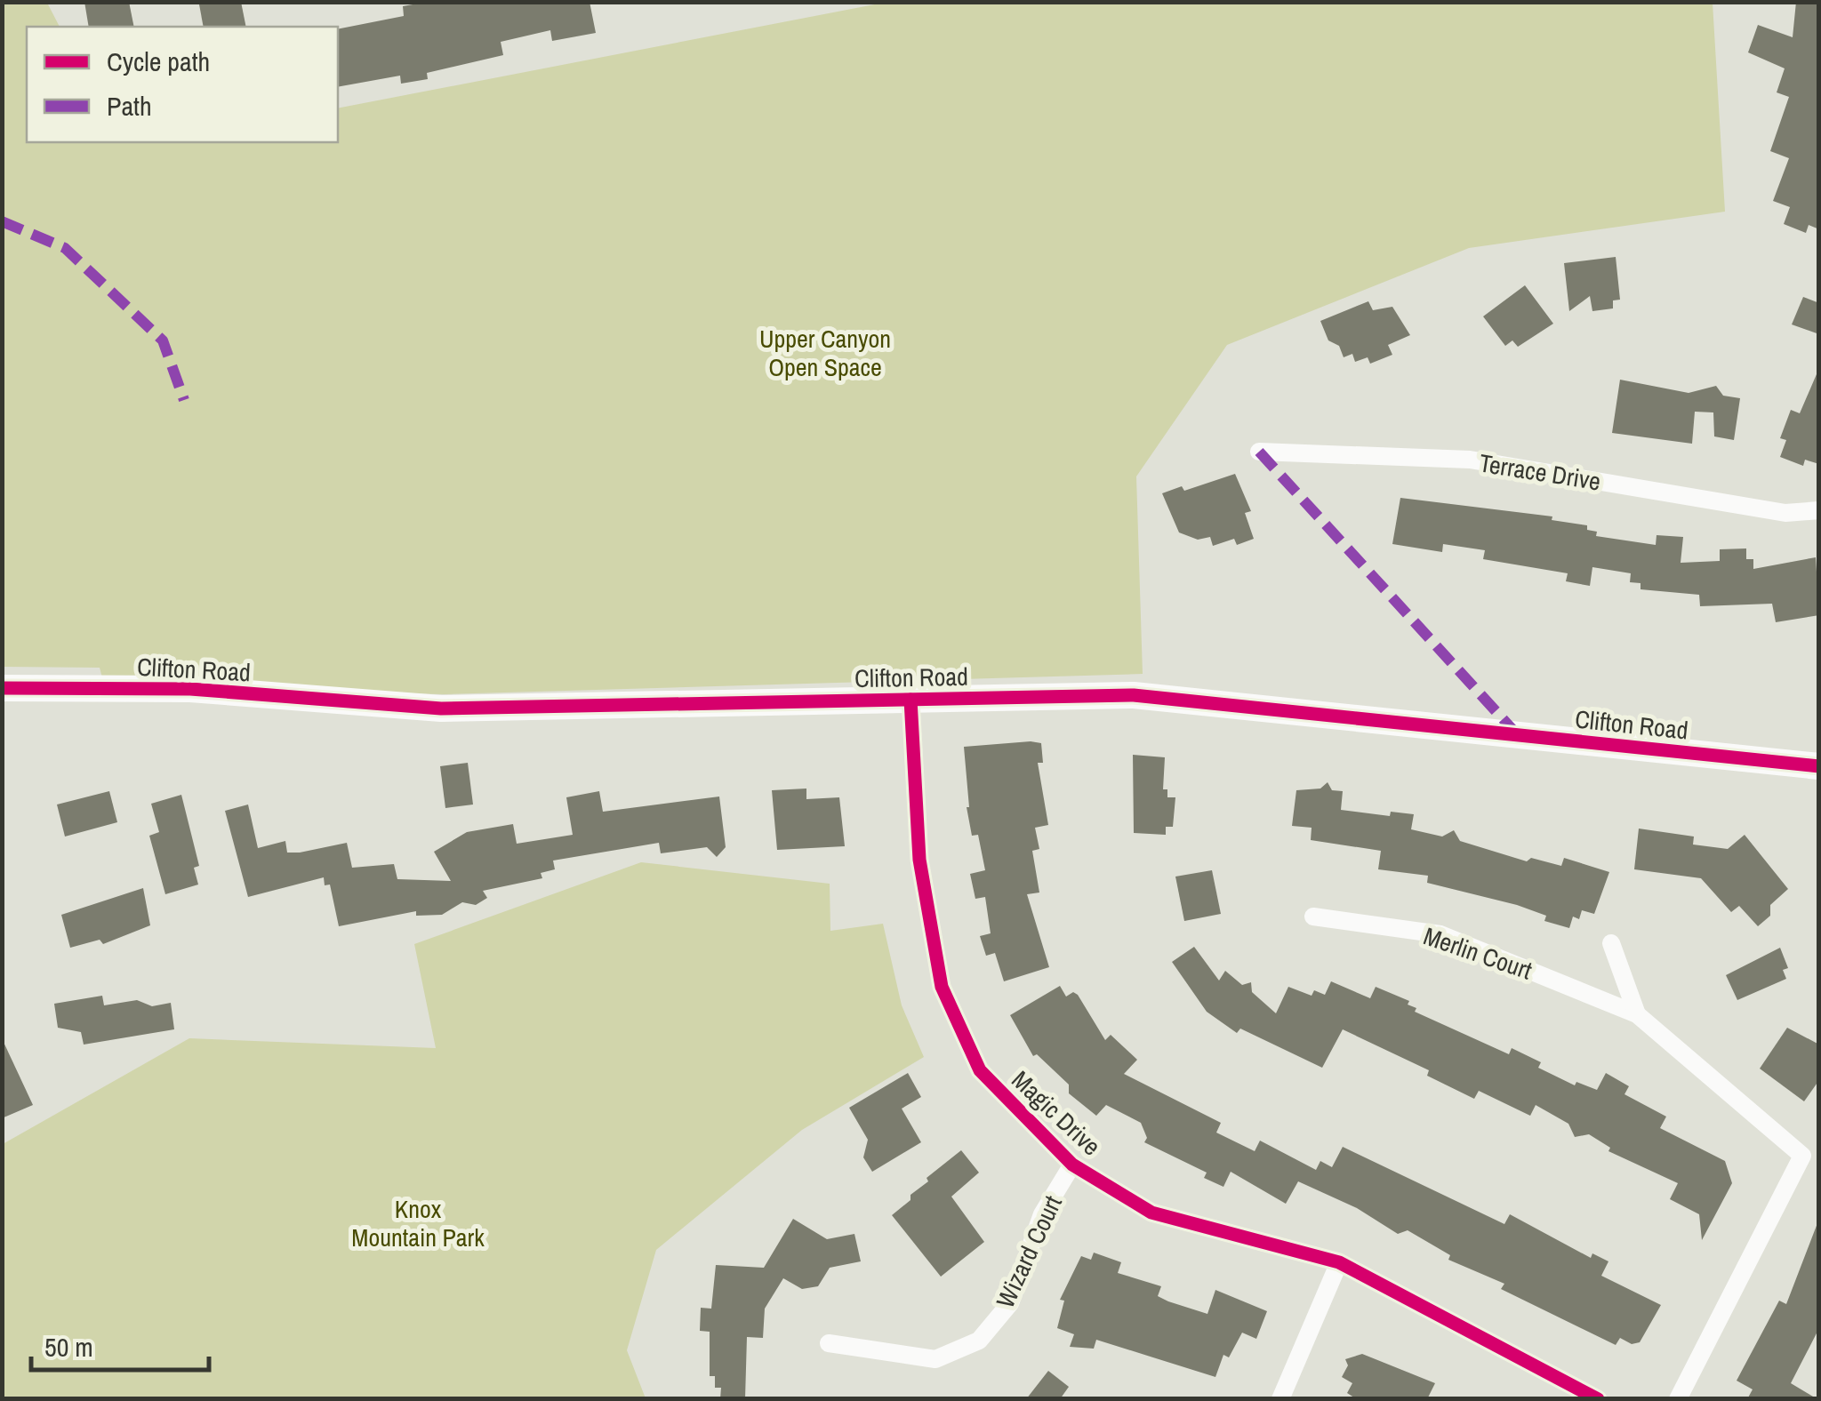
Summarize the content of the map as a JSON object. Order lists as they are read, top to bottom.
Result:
{
  "streets": {
    "street": [
      "Terrace Drive",
      "Clifton Road",
      "Merlin Court",
      "Magic Drive",
      "Wizard Court"
    ]
  },
  "crossings": [
    ["Clifton Road", "Magic Drive"],
    ["Magic Drive", "Wizard Court"]
  ],
  "parks": ["Upper Canyon Open Space", "Knox Mountain Park"],
  "legend": ["Cycle path", "Path"],
  "scale_bar": "50 m"
}
